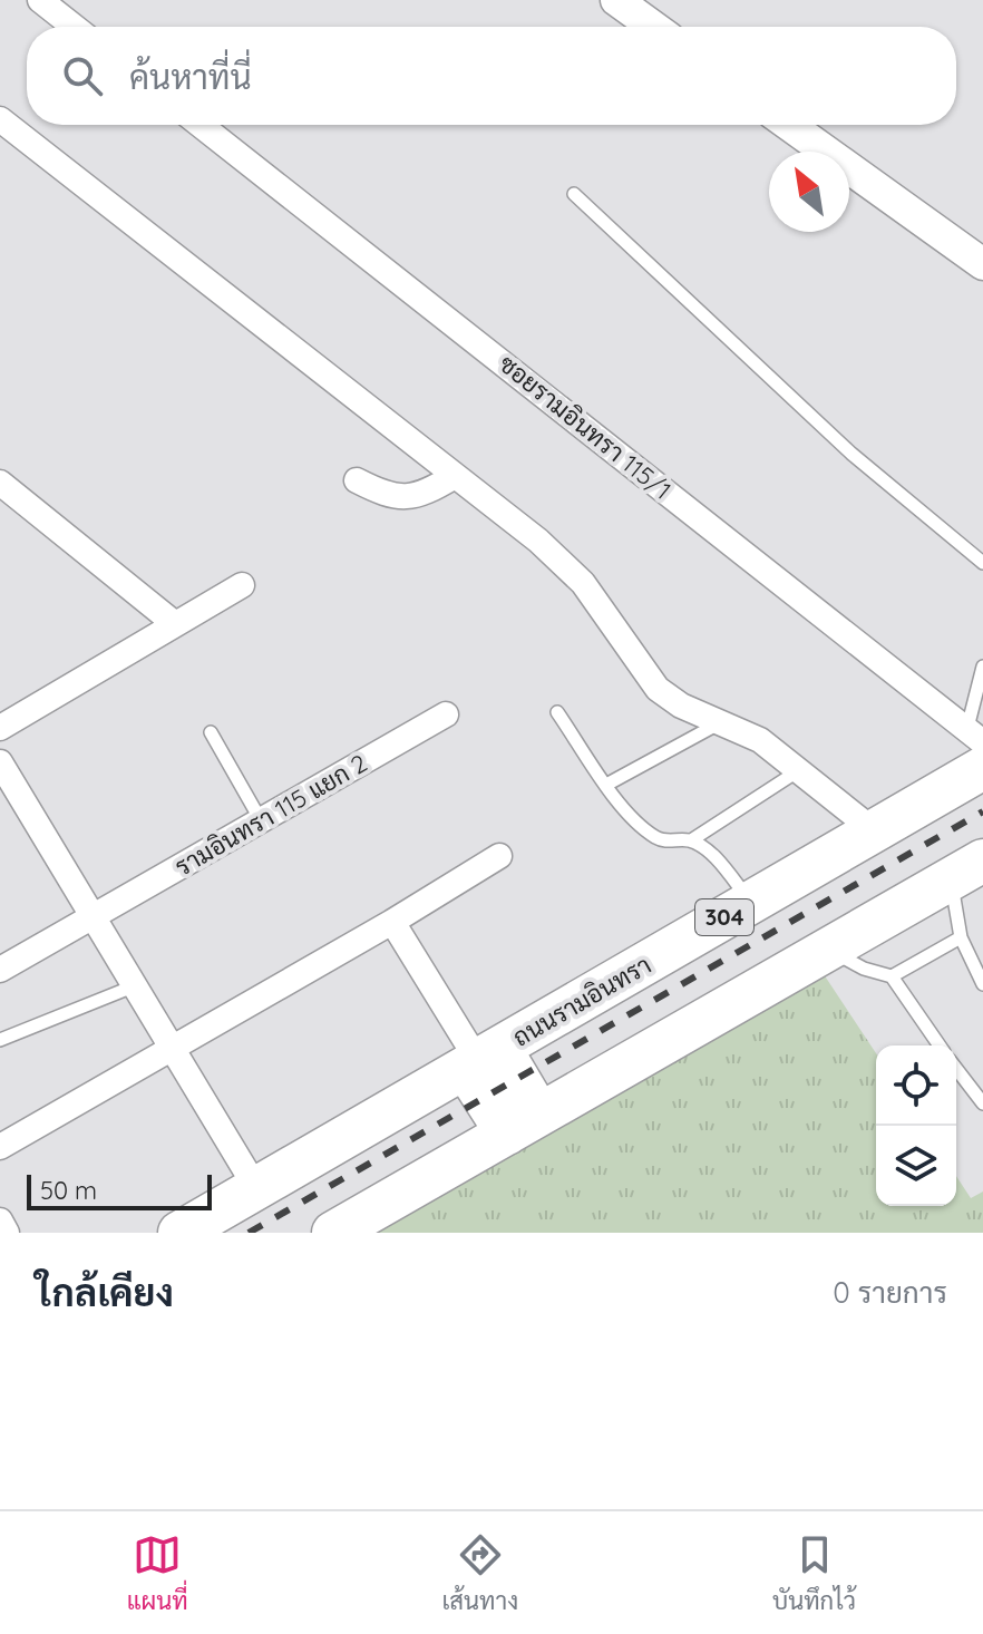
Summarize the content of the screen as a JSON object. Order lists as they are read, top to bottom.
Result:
{
  "streets": {
    "highway": ["304", "ถนนรามอินทรา"],
    "street": ["ซอยรามอินทรา 115/1", "รามอินทรา 115 แยก 2"]
  },
  "scale_bar": "50 m",
  "north": "top left",
  "page": {
    "search": "ค้นหาที่นี่",
    "scale": "50 m",
    "heading": ["ใกล้เคียง", "0 รายการ"],
    "nav": ["แผนที่", "เส้นทาง", "บันทึกไว้"]
  }
}
